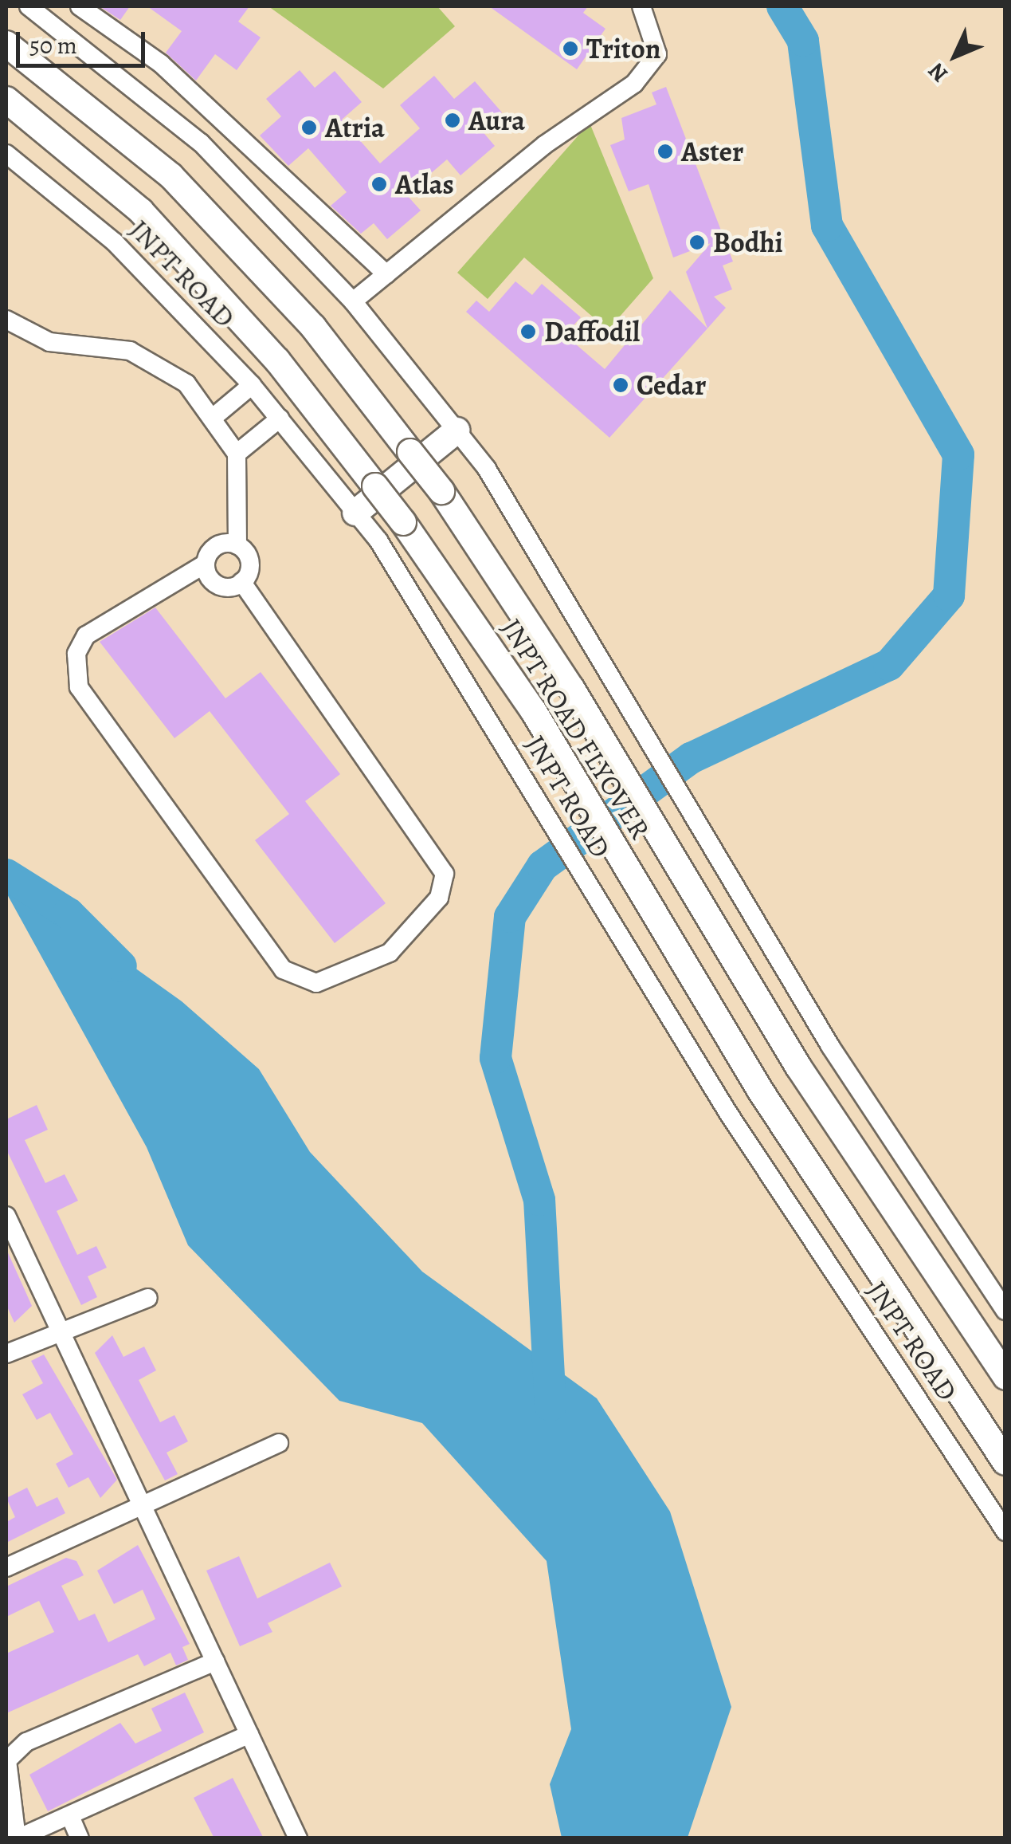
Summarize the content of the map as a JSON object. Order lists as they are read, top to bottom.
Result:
{
  "streets": {
    "highway": ["JNPT ROAD FLYOVER"],
    "street": ["JNPT ROAD"]
  },
  "places": [
    "Triton",
    "Aura",
    "Atria",
    "Aster",
    "Atlas",
    "Bodhi",
    "Daffodil",
    "Cedar"
  ],
  "scale_bar": "50 m",
  "north": "bottom left"
}
